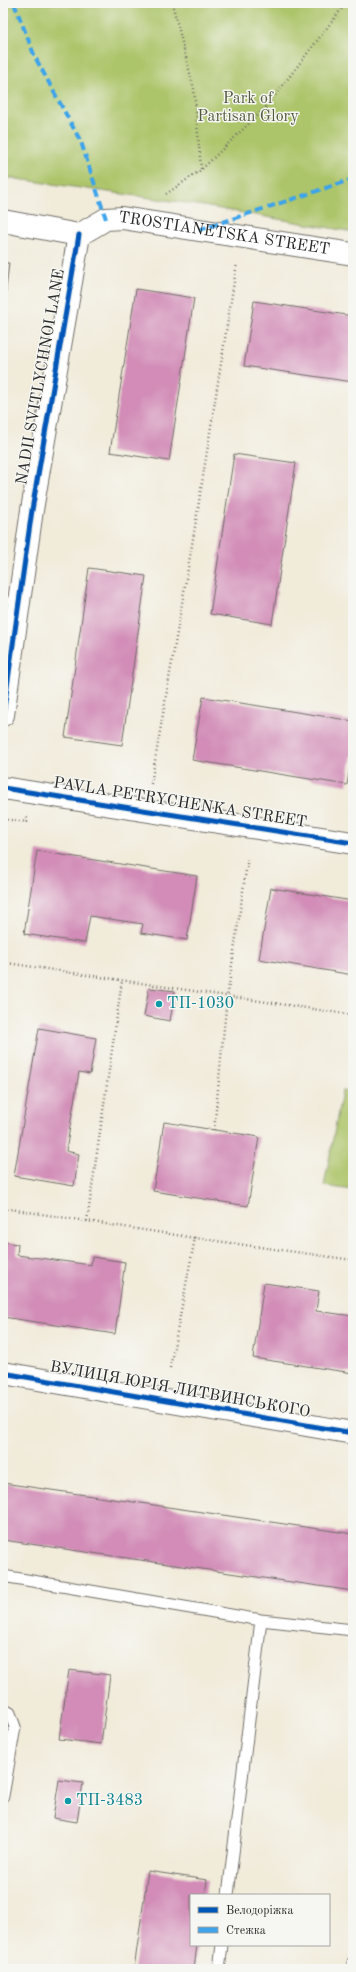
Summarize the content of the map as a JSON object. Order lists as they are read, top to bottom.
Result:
{
  "streets": {
    "street": [
      "TROSTIANETSKA STREET",
      "NADII SVITLYCHNOI LANE",
      "PAVLA PETRYCHENKA STREET",
      "ВУЛИЦЯ ЮРІЯ ЛИТВИНСЬКОГО"
    ]
  },
  "crossings": [
    ["TROSTIANETSKA STREET", "NADII SVITLYCHNOI LANE"]
  ],
  "parks": ["Park of Partisan Glory"],
  "places": ["ТП-1030", "ТП-3483"],
  "legend": ["Велодоріжка", "Стежка"]
}
